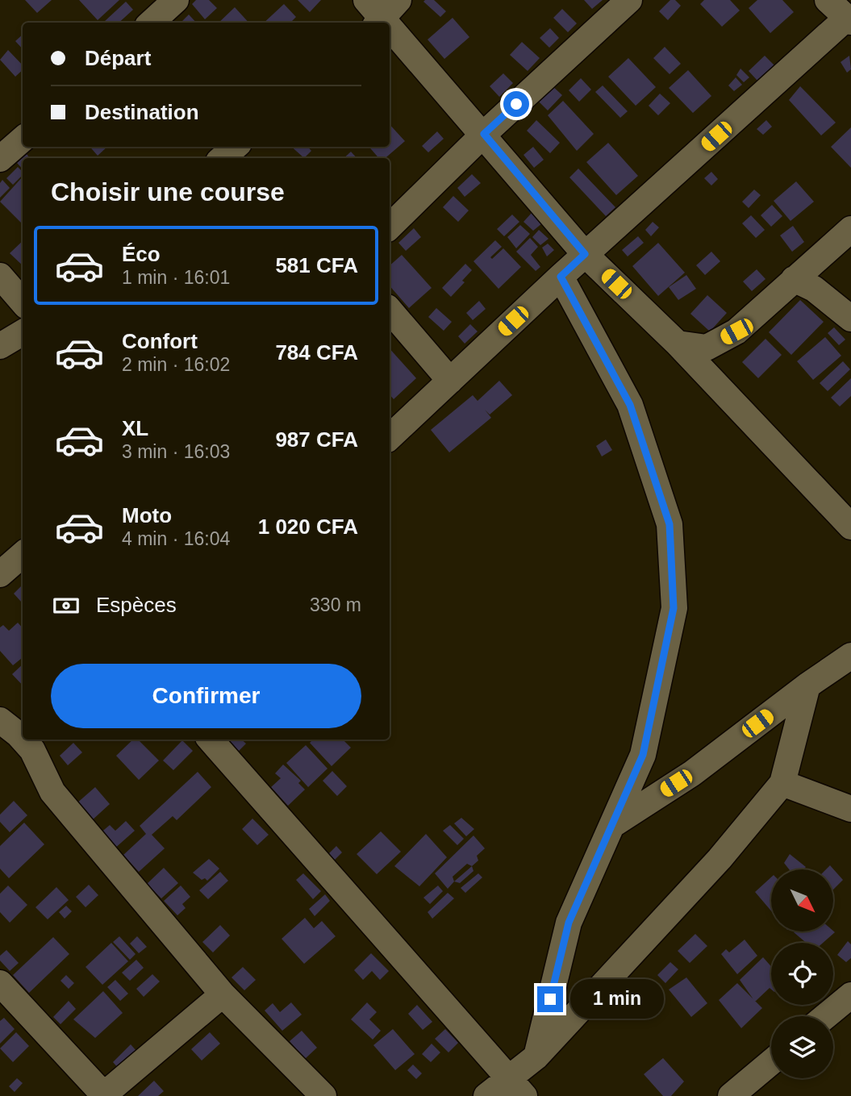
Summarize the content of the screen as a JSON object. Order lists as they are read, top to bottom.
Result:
{
  "north": "bottom right",
  "page": {
    "banner": ["Départ", "Destination"],
    "heading": "Choisir une course",
    "list": [
      {
        "name": "Éco",
        "note": "1 min · 16:01",
        "value": "581 CFA"
      },
      {
        "name": "Confort",
        "note": "2 min · 16:02",
        "value": "784 CFA"
      },
      {
        "name": "XL",
        "note": "3 min · 16:03",
        "value": "987 CFA"
      },
      {
        "name": "Moto",
        "note": "4 min · 16:04",
        "value": "1 020 CFA"
      }
    ],
    "pay": ["Espèces", "330 m"],
    "buttons": "Confirmer",
    "bubble": "1 min"
  }
}
